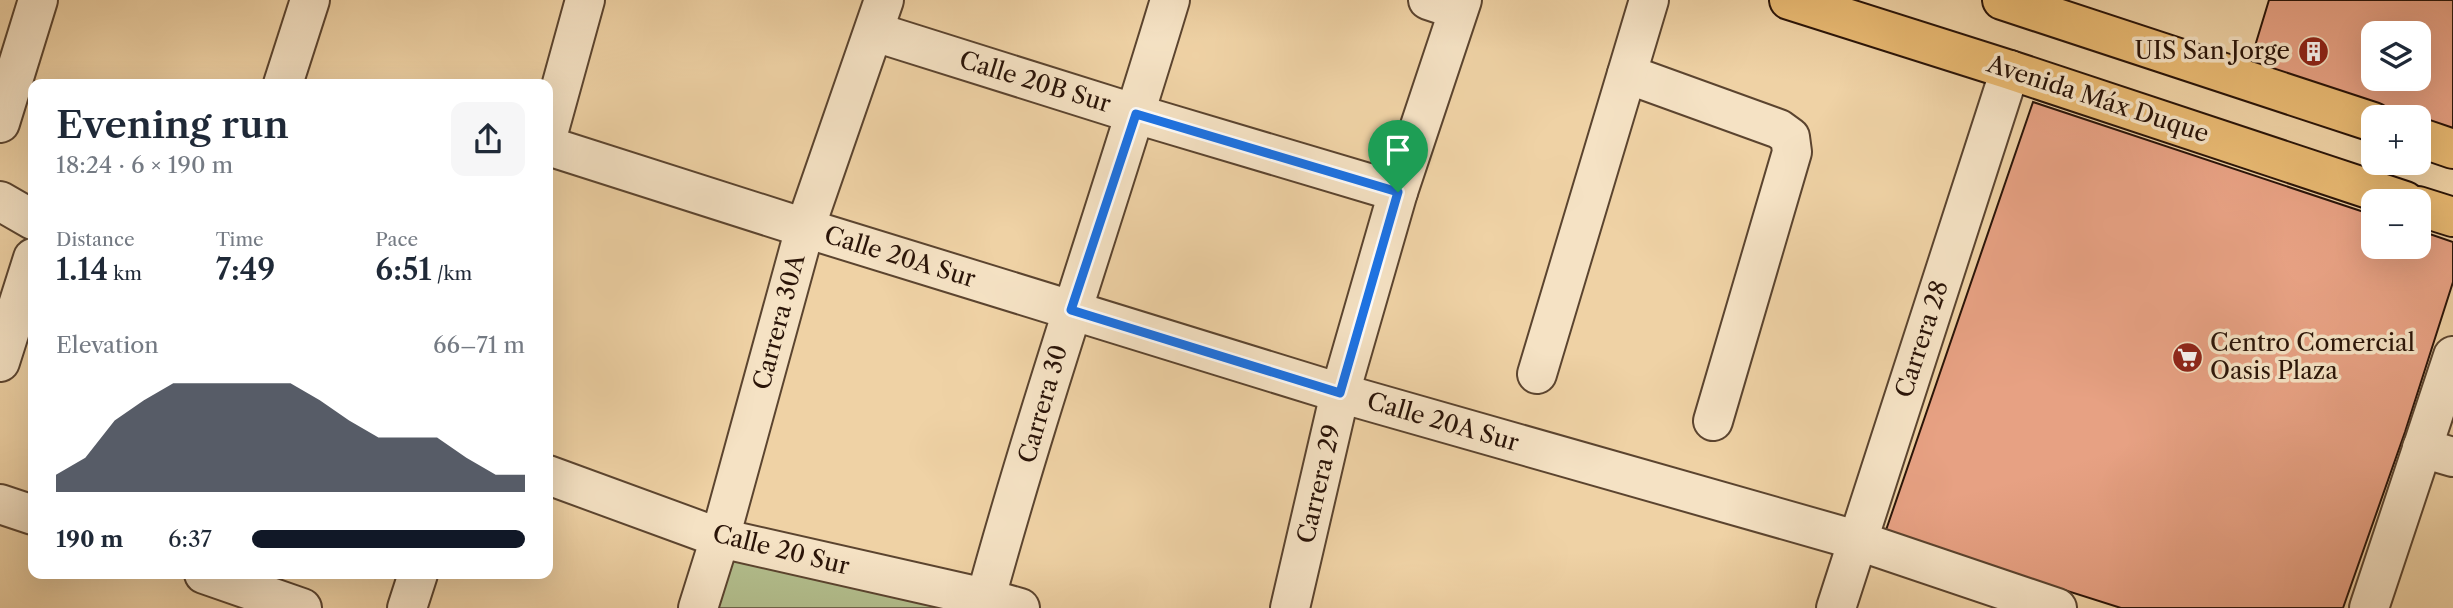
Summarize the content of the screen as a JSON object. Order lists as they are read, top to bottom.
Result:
{
  "streets": {
    "main road": ["Avenida Máx Duque"],
    "street": [
      "Calle 20B Sur",
      "Calle 20A Sur",
      "Carrera 30A",
      "Carrera 28",
      "Carrera 30",
      "Carrera 29",
      "Calle 20 Sur"
    ]
  },
  "crossings": [
    ["Calle 20B Sur", "Carrera 30A"],
    ["Calle 20B Sur", "Carrera 30"],
    ["Calle 20B Sur", "Carrera 29"],
    ["Avenida Máx Duque", "Carrera 28"],
    ["Calle 20A Sur", "Carrera 30A"],
    ["Calle 20A Sur", "Carrera 28"],
    ["Calle 20A Sur", "Carrera 30"],
    ["Calle 20A Sur", "Carrera 29"],
    ["Carrera 30A", "Calle 20 Sur"],
    ["Carrera 30", "Calle 20 Sur"]
  ],
  "places": {
    "building": ["UIS San Jorge"],
    "supermarket": ["Centro Comercial Oasis Plaza"]
  },
  "page": {
    "map_buttons": ["+", "−"],
    "heading": ["Evening run", "18:24 · 6 × 190 m"],
    "stats": [
      ["Distance", "1.14 km"],
      ["Time", "7:49"],
      ["Pace", "6:51 /km"]
    ],
    "chart": ["Elevation", "66–71 m"],
    "list": [
      {
        "name": "190 m",
        "note": "6:37"
      }
    ]
  }
}
